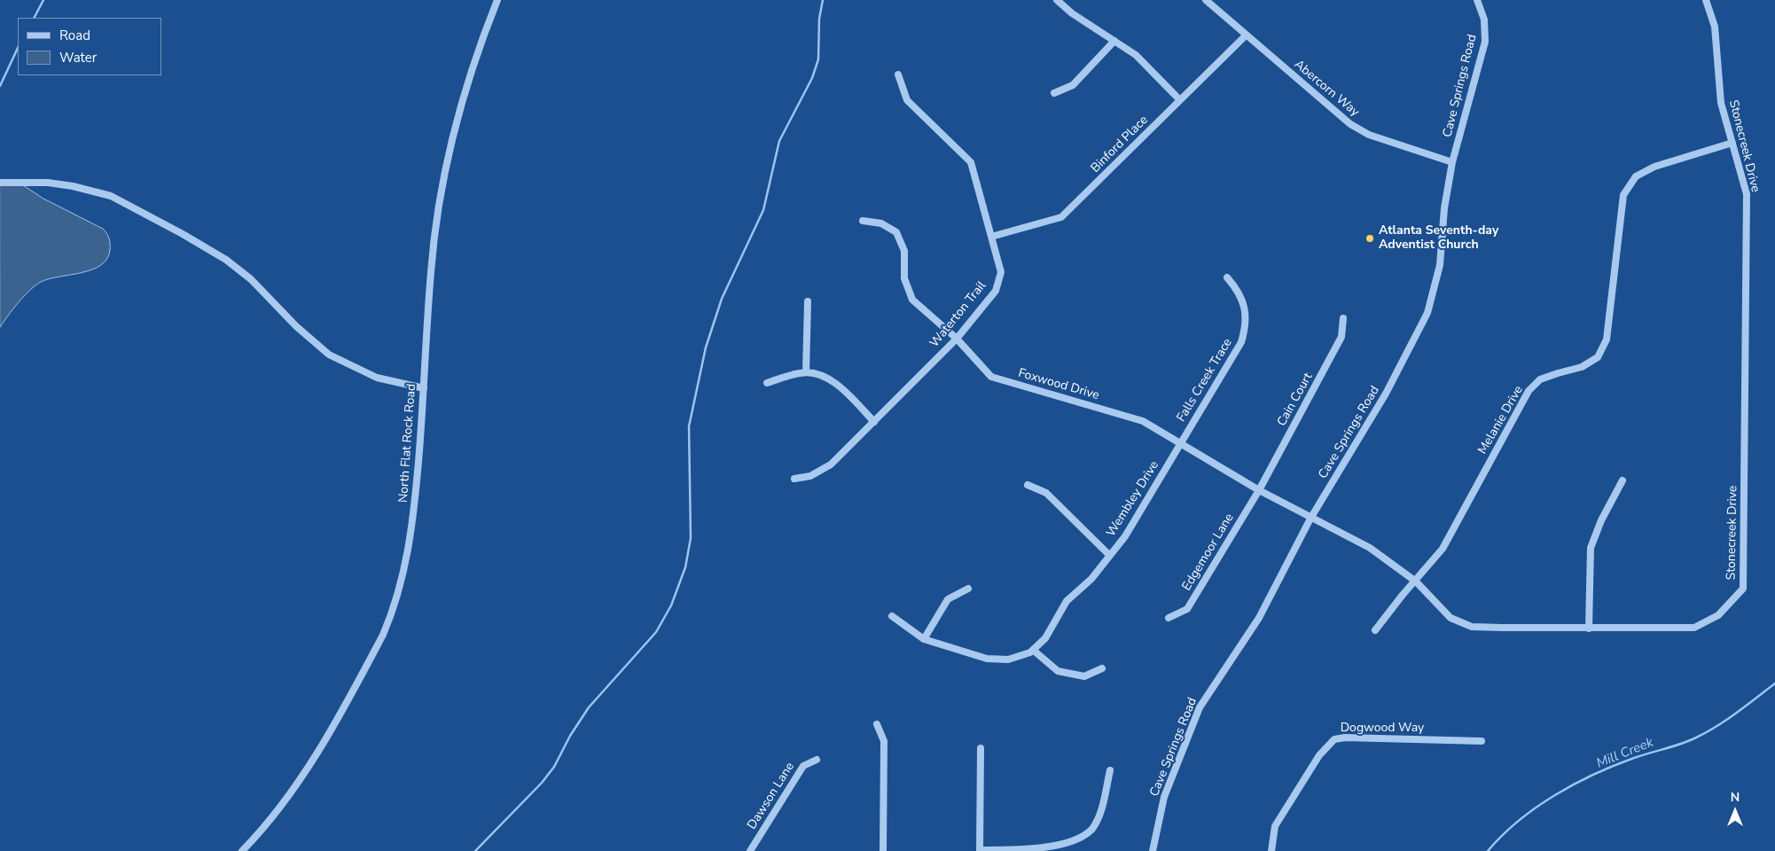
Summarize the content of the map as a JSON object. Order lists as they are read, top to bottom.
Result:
{
  "streets": {
    "street": [
      "Cave Springs Road",
      "Abercorn Way",
      "Binford Place",
      "Stonecreek Drive",
      "Waterton Trail",
      "Falls Creek Trace",
      "Foxwood Drive",
      "Cain Court",
      "Melanie Drive",
      "North Flat Rock Road",
      "Wembley Drive",
      "Edgemoor Lane",
      "Dogwood Way",
      "Dawson Lane"
    ]
  },
  "crossings": [
    ["Cave Springs Road", "Abercorn Way"],
    ["Cave Springs Road", "Stonecreek Drive"],
    ["Cave Springs Road", "Foxwood Drive"],
    ["Abercorn Way", "Binford Place"],
    ["Binford Place", "Waterton Trail"],
    ["Stonecreek Drive", "Foxwood Drive"],
    ["Stonecreek Drive", "Melanie Drive"],
    ["Waterton Trail", "Foxwood Drive"],
    ["Falls Creek Trace", "Foxwood Drive"],
    ["Falls Creek Trace", "Wembley Drive"],
    ["Foxwood Drive", "Cain Court"],
    ["Foxwood Drive", "Wembley Drive"],
    ["Foxwood Drive", "Edgemoor Lane"],
    ["Cain Court", "Edgemoor Lane"]
  ],
  "water": ["Mill Creek"],
  "places": ["Atlanta Seventh-day Adventist Church"],
  "legend": ["Road", "Water"],
  "north": "top"
}
